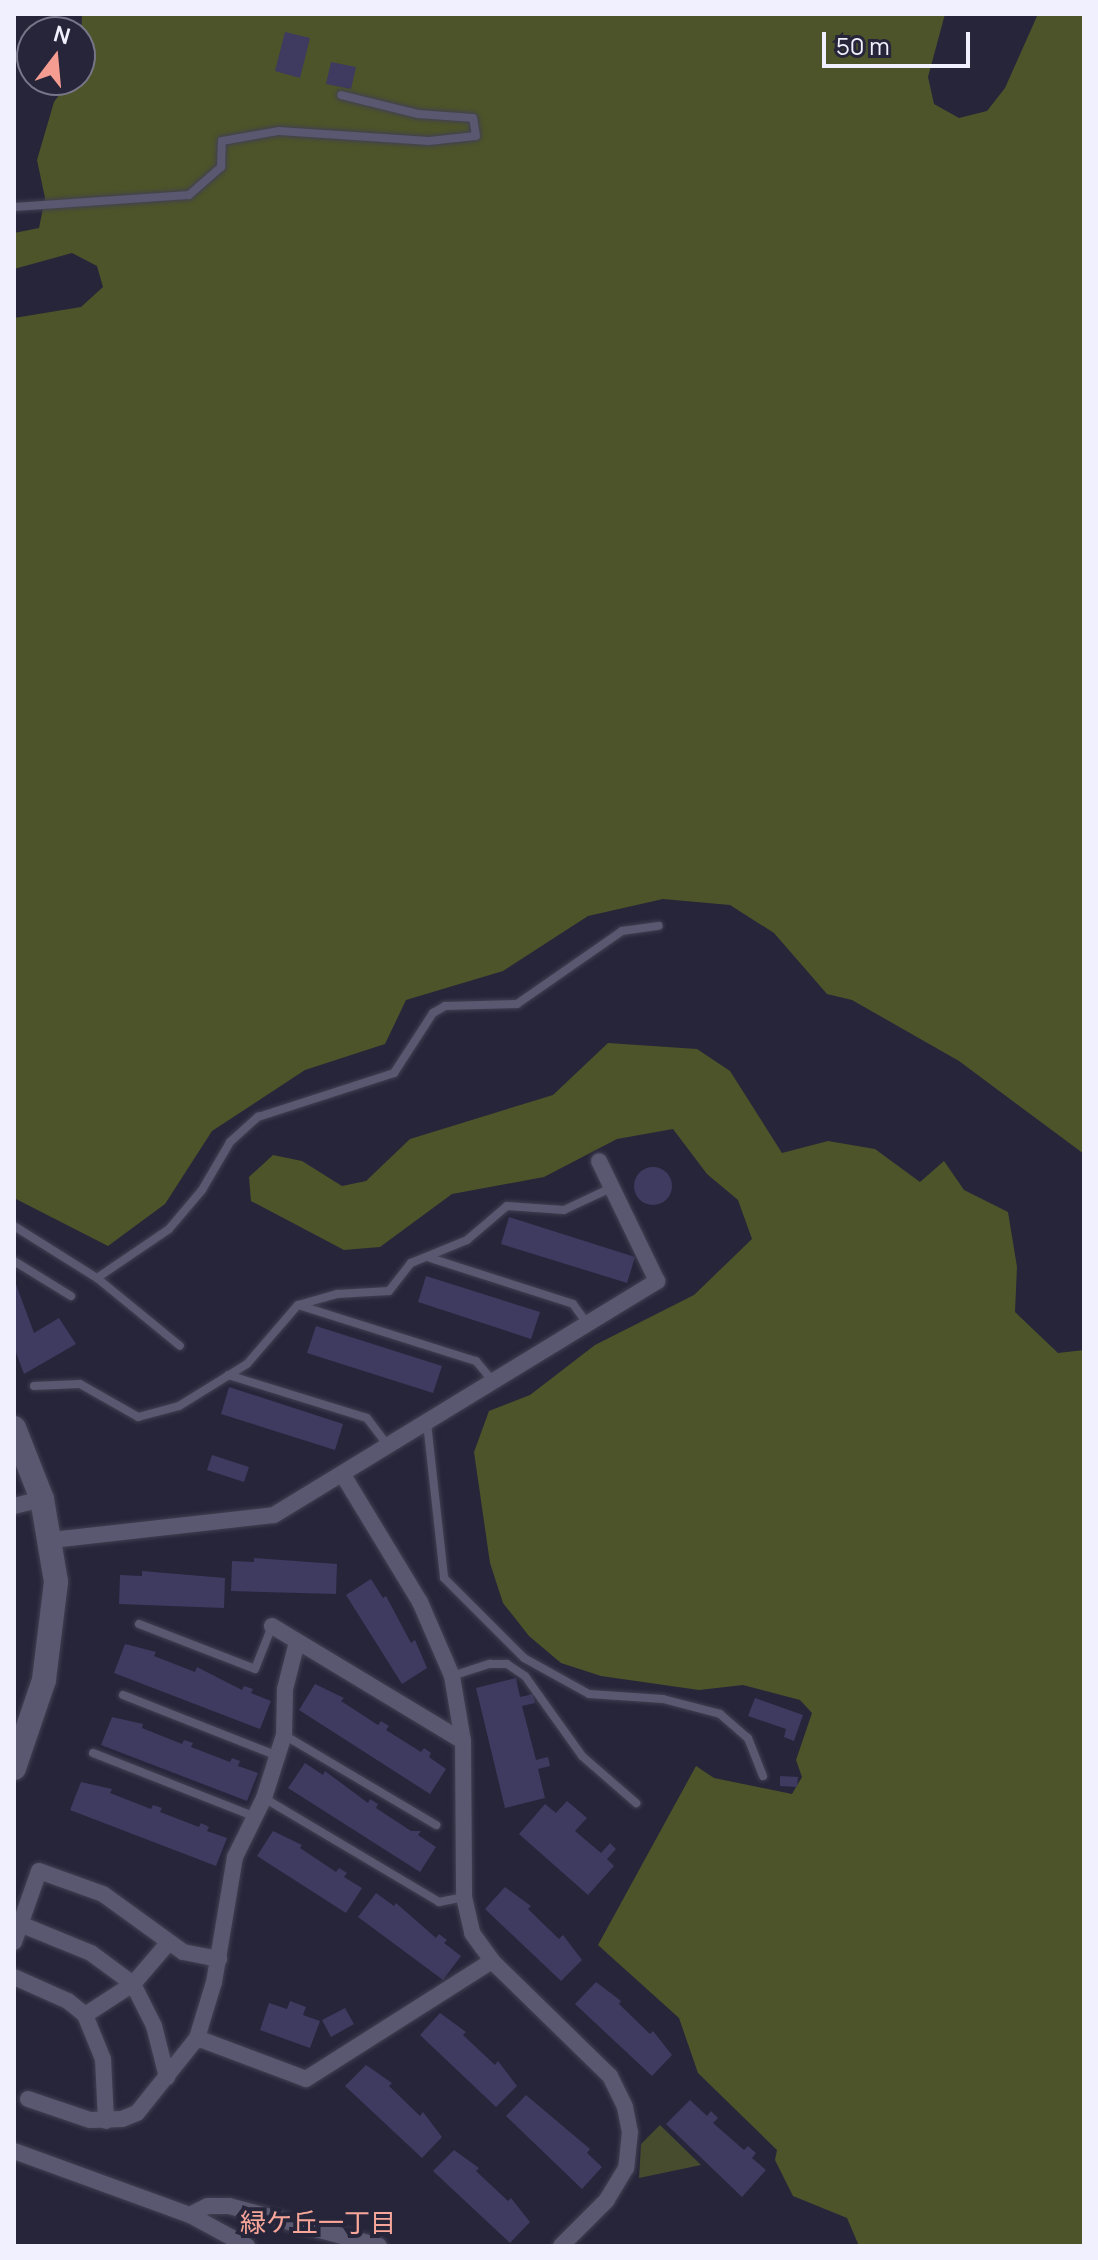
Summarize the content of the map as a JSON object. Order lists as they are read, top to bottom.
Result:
{
  "districts": ["緑ケ丘一丁目"],
  "scale_bar": "50 m",
  "north": "top"
}
